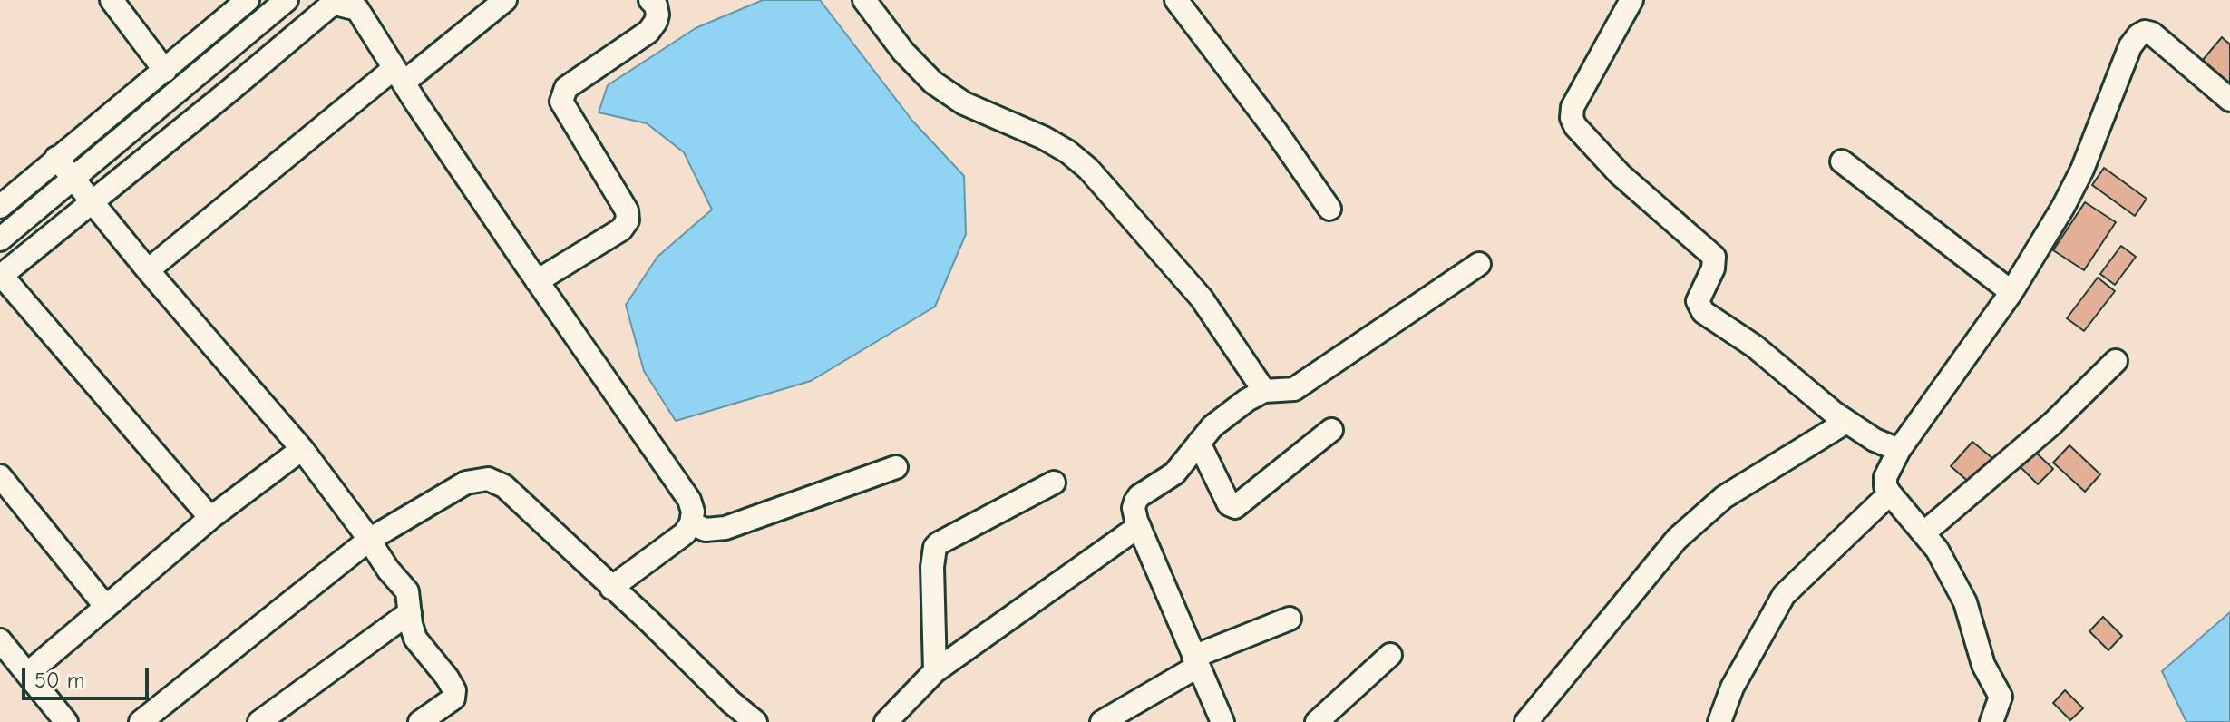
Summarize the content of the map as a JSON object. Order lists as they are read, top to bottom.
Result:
{
  "scale_bar": "50 m"
}
